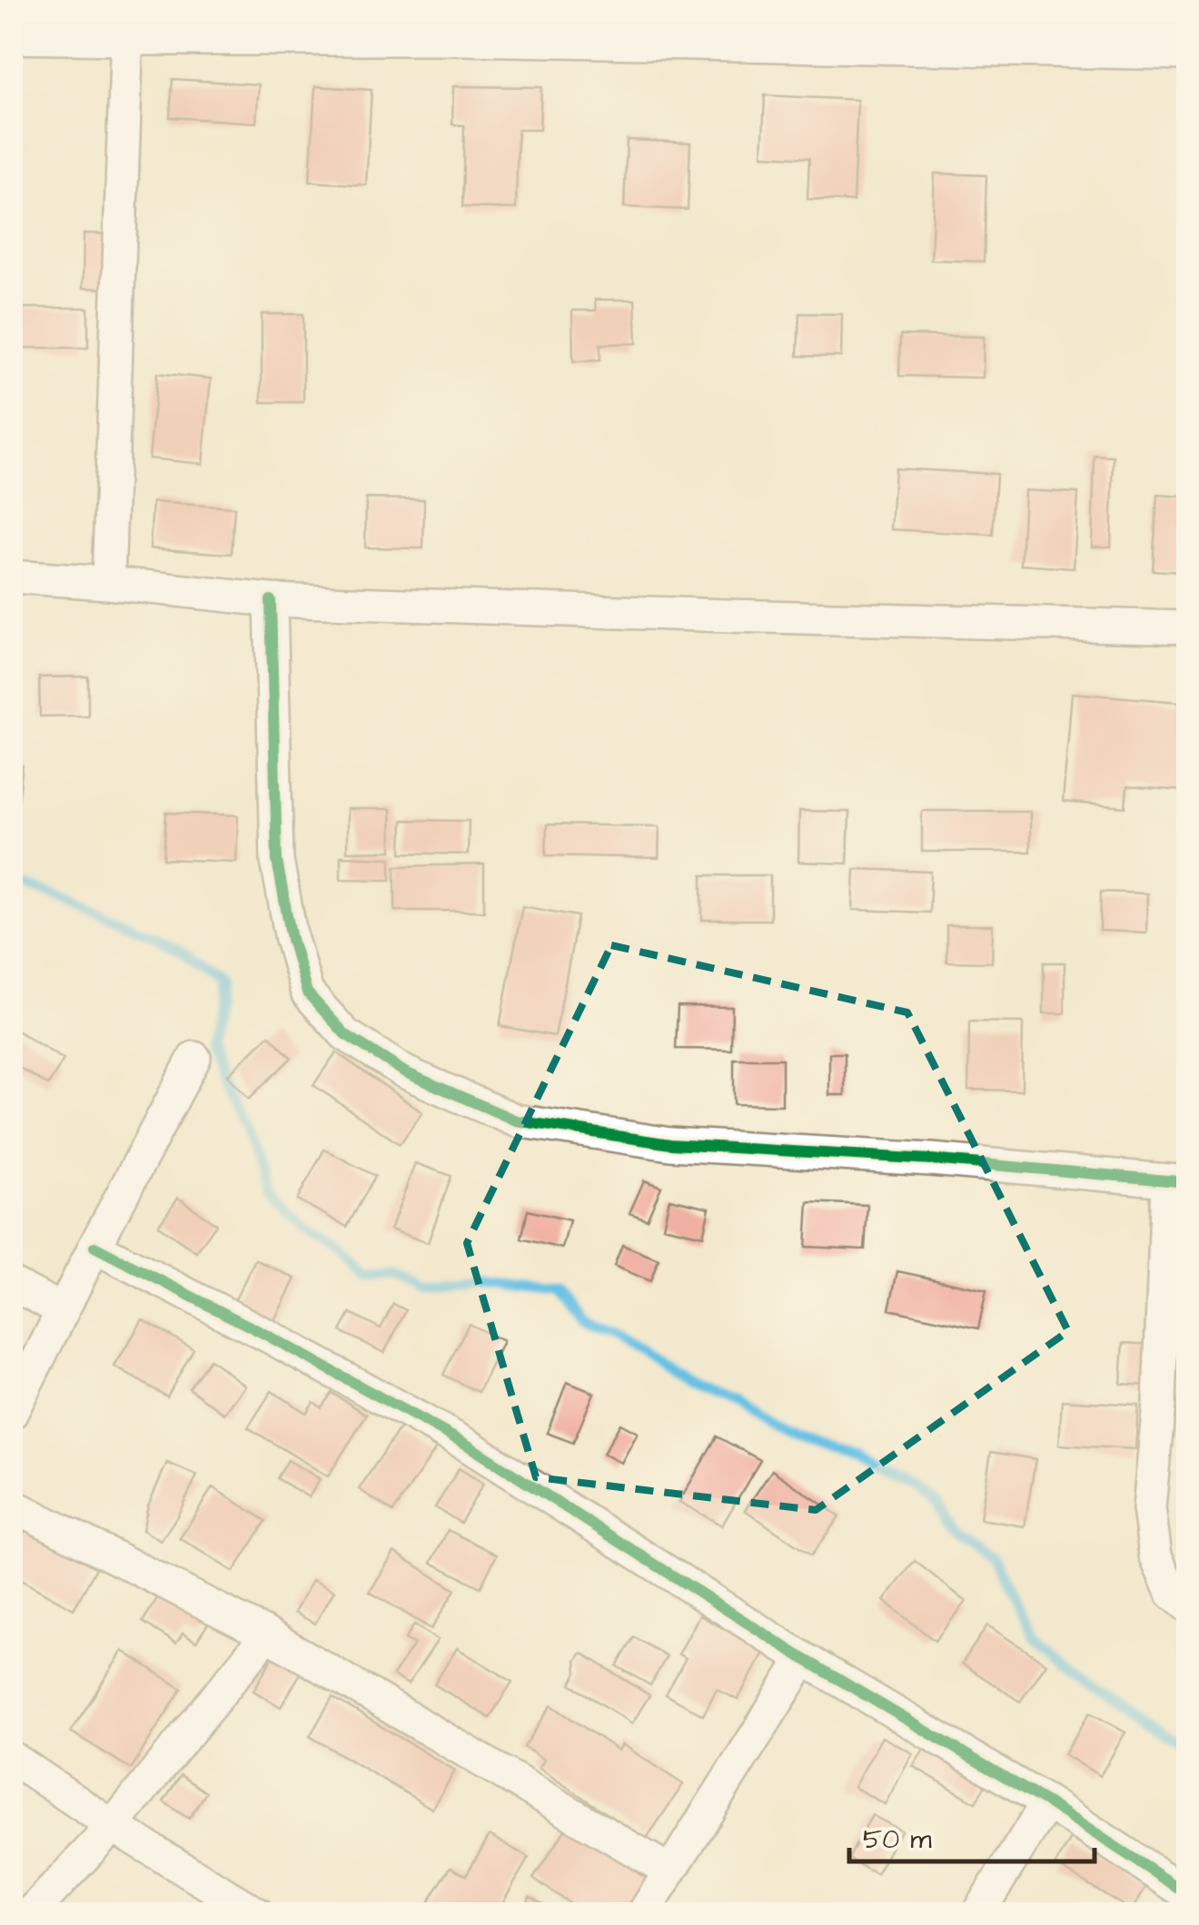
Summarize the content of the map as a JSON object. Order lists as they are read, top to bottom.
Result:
{
  "scale_bar": "50 m"
}
